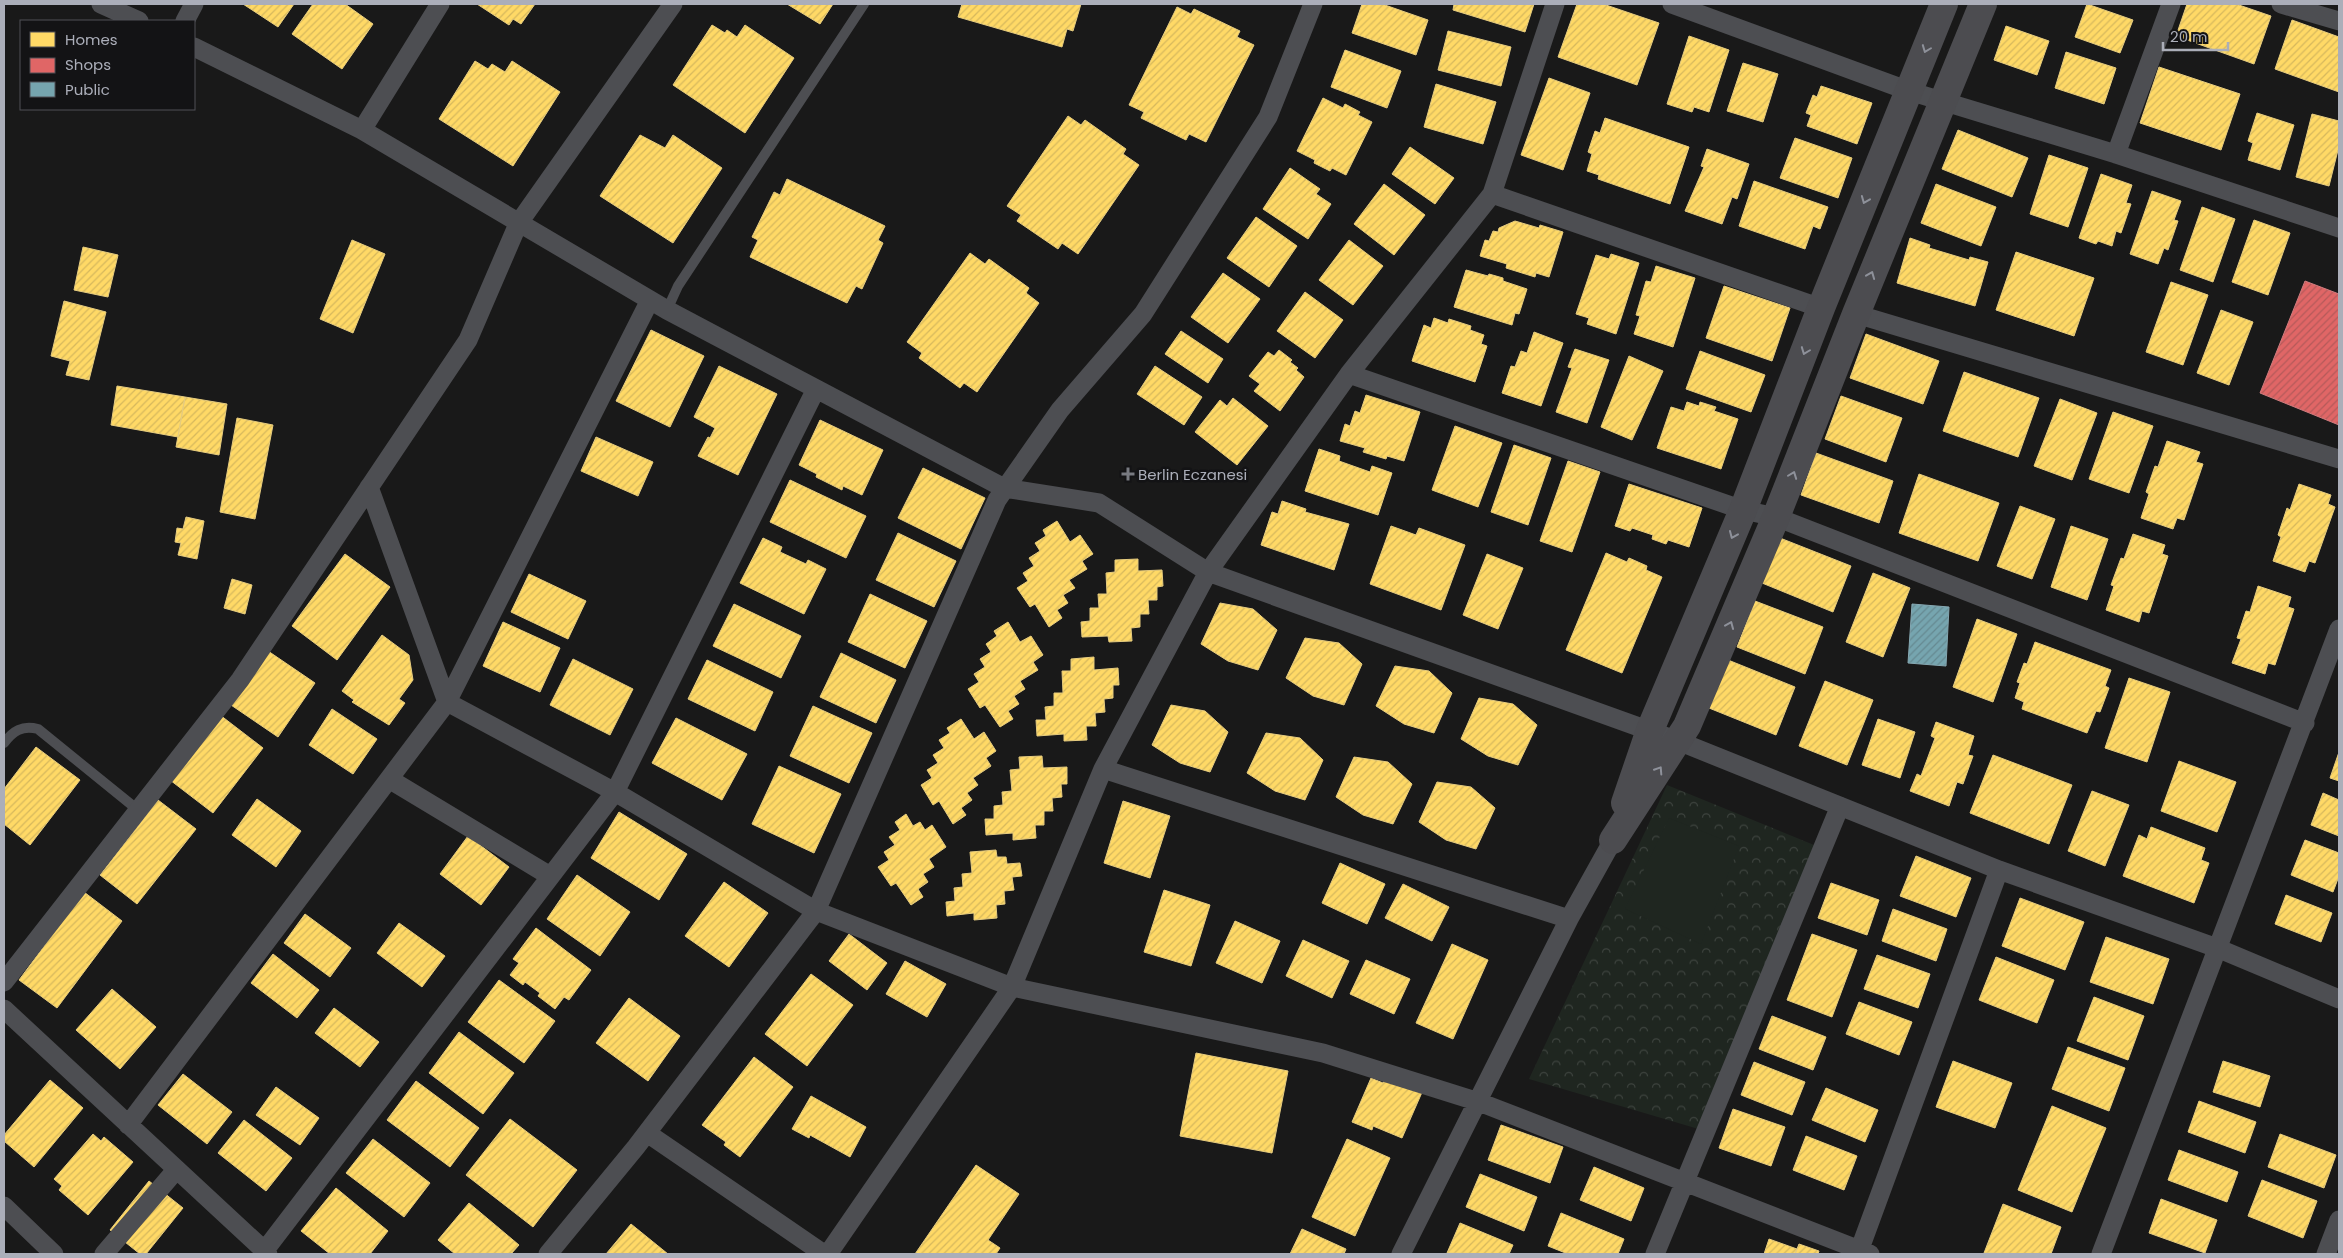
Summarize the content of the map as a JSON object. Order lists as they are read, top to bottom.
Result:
{
  "places": {
    "health": ["Berlin Eczanesi"]
  },
  "legend": ["Homes", "Shops", "Public"],
  "scale_bar": "20 m"
}
